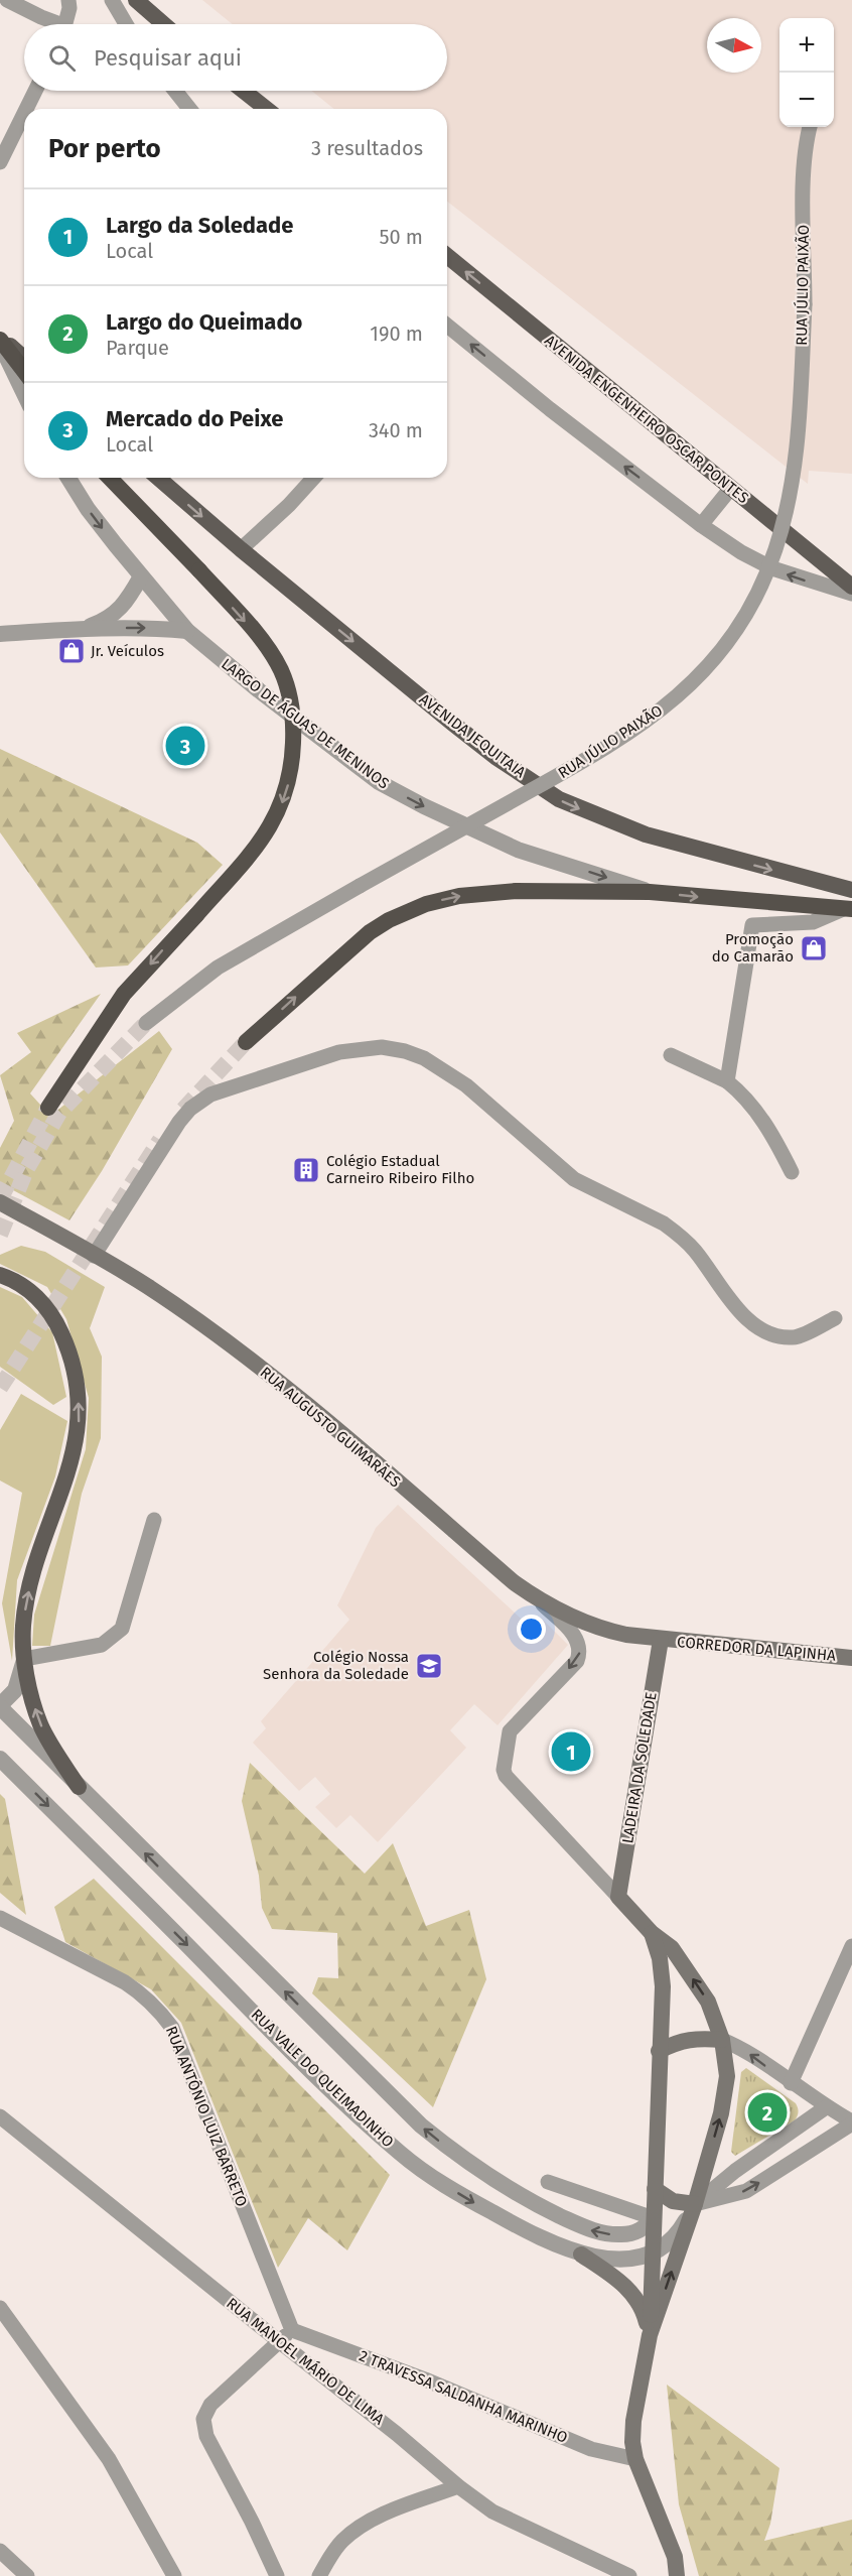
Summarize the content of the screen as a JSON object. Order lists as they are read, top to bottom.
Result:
{
  "streets": {
    "main road": [
      "AVENIDA ENGENHEIRO OSCAR PONTES",
      "AVENIDA JEQUITAIA",
      "RUA AUGUSTO GUIMARÃES",
      "CORREDOR DA LAPINHA",
      "LADEIRA DA SOLEDADE"
    ],
    "street": [
      "RUA JÚLIO PAIXÃO",
      "LARGO DE ÁGUAS DE MENINOS",
      "RUA VALE DO QUEIMADINHO",
      "RUA ANTÔNIO LUIZ BARRETO",
      "RUA MANOEL MÁRIO DE LIMA",
      "2 TRAVESSA SALDANHA MARINHO"
    ]
  },
  "crossings": [
    ["RUA AUGUSTO GUIMARÃES", "CORREDOR DA LAPINHA"],
    ["RUA AUGUSTO GUIMARÃES", "LADEIRA DA SOLEDADE"],
    ["CORREDOR DA LAPINHA", "LADEIRA DA SOLEDADE"],
    ["RUA ANTÔNIO LUIZ BARRETO", "2 TRAVESSA SALDANHA MARINHO"]
  ],
  "one_way": ["AVENIDA ENGENHEIRO OSCAR PONTES", "LARGO DE ÁGUAS DE MENINOS", "AVENIDA JEQUITAIA"],
  "places": {
    "shop": ["Jr. Veículos", "Promoção do Camarão"],
    "building": ["Colégio Estadual Carneiro Ribeiro Filho"],
    "school or university": ["Colégio Nossa Senhora da Soledade"]
  },
  "north": "right",
  "page": {
    "map_buttons": ["+", "−"],
    "search": "Pesquisar aqui",
    "heading": ["Por perto", "3 resultados"],
    "list": [
      {
        "mark": "1",
        "name": "Largo da Soledade",
        "note": "Local",
        "value": "50 m"
      },
      {
        "mark": "2",
        "name": "Largo do Queimado",
        "note": "Parque",
        "value": "190 m"
      },
      {
        "mark": "3",
        "name": "Mercado do Peixe",
        "note": "Local",
        "value": "340 m"
      }
    ],
    "pins": ["3", "1", "2"]
  }
}
